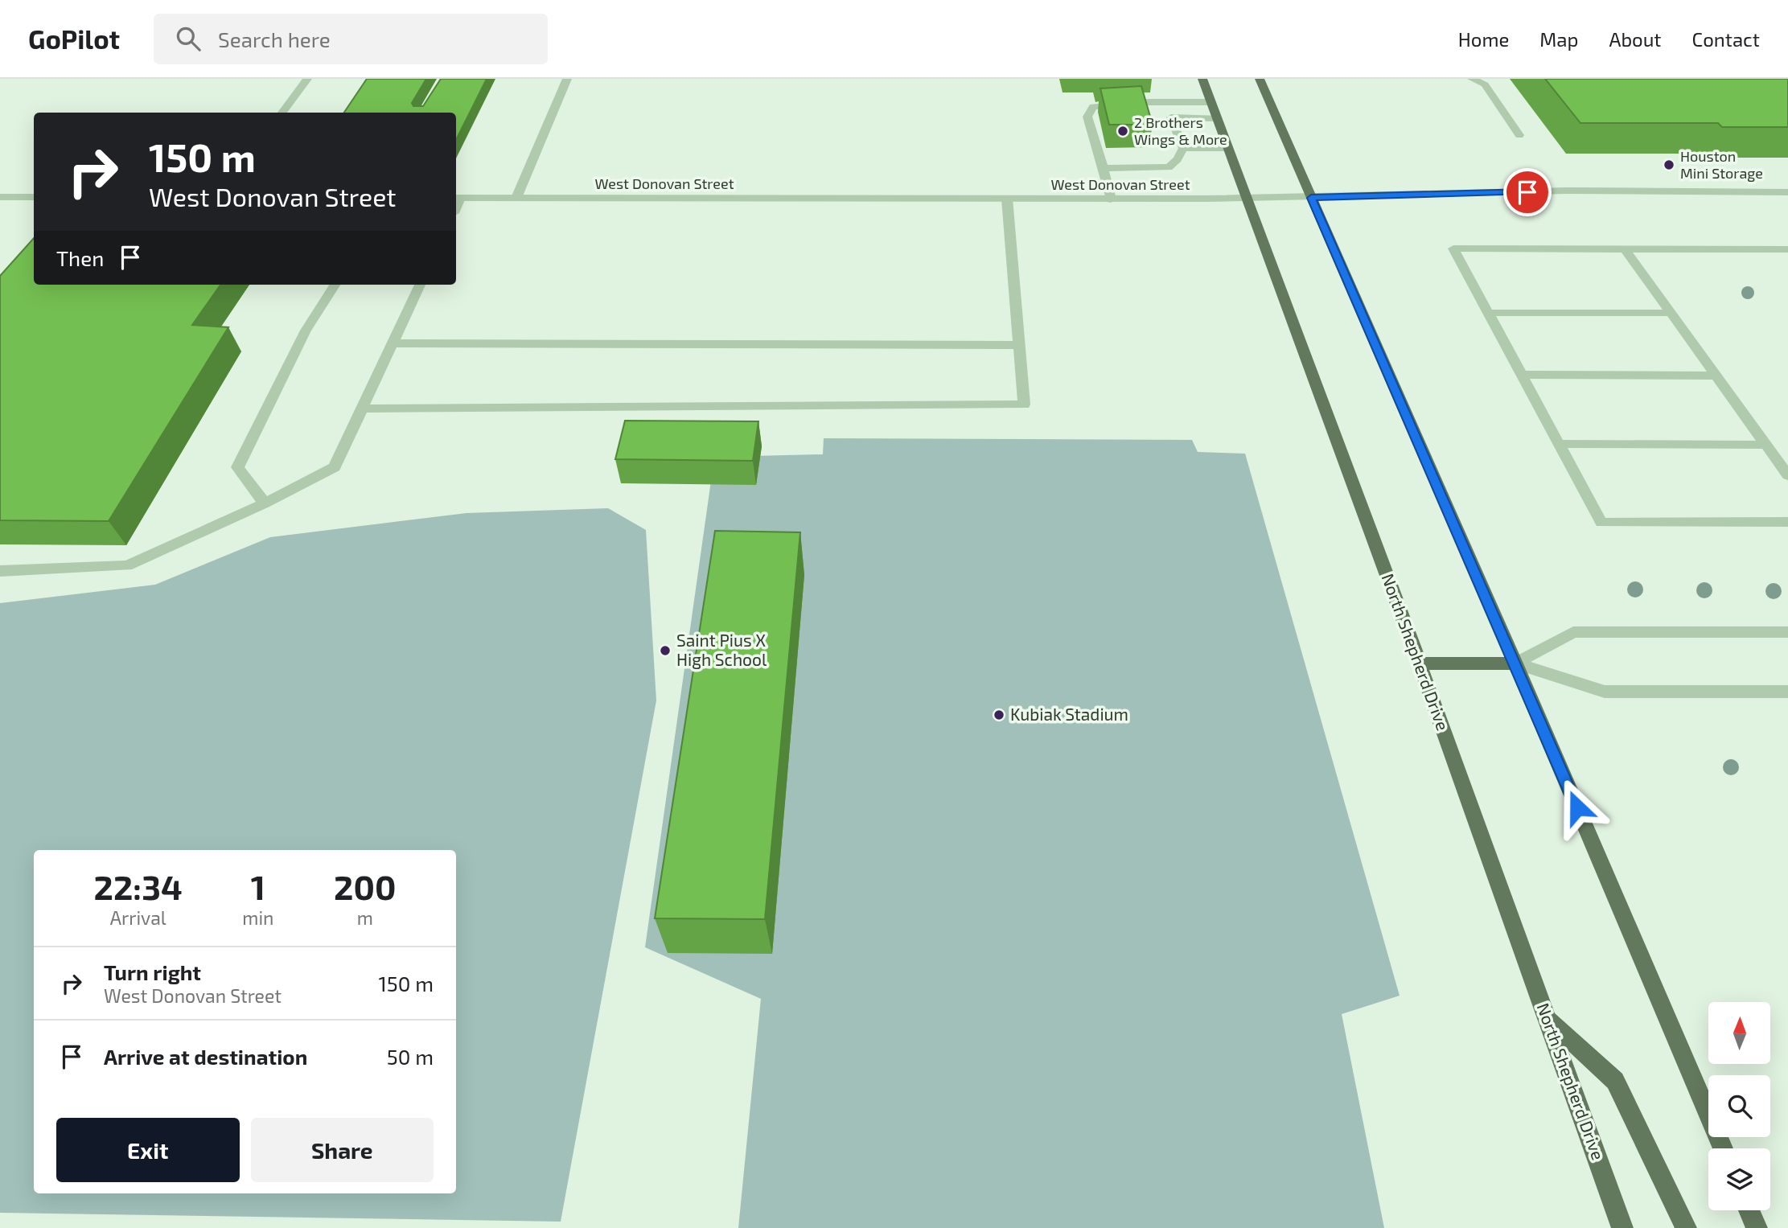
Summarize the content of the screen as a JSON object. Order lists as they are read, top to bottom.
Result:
{
  "streets": {
    "main road": ["North Shepherd Drive"],
    "street": ["West Donovan Street"]
  },
  "crossings": [
    ["West Donovan Street", "North Shepherd Drive"]
  ],
  "places": [
    "2 Brothers Wings & More",
    "Houston Mini Storage",
    "Saint Pius X High School",
    "Kubiak Stadium"
  ],
  "north": "top",
  "page": {
    "header": "GoPilot",
    "search": "Search here",
    "nav": [
      "Home",
      "Map",
      "About",
      "Contact"
    ],
    "turn": ["150 m", "West Donovan Street"],
    "then": "Then",
    "eta": [
      "22:34",
      "Arrival",
      "1",
      "min",
      "200",
      "m"
    ],
    "list": [
      {
        "name": "Turn right",
        "note": "West Donovan Street",
        "value": "150 m"
      },
      {
        "name": "Arrive at destination",
        "value": "50 m"
      }
    ],
    "buttons": ["Exit", "Share"]
  }
}
